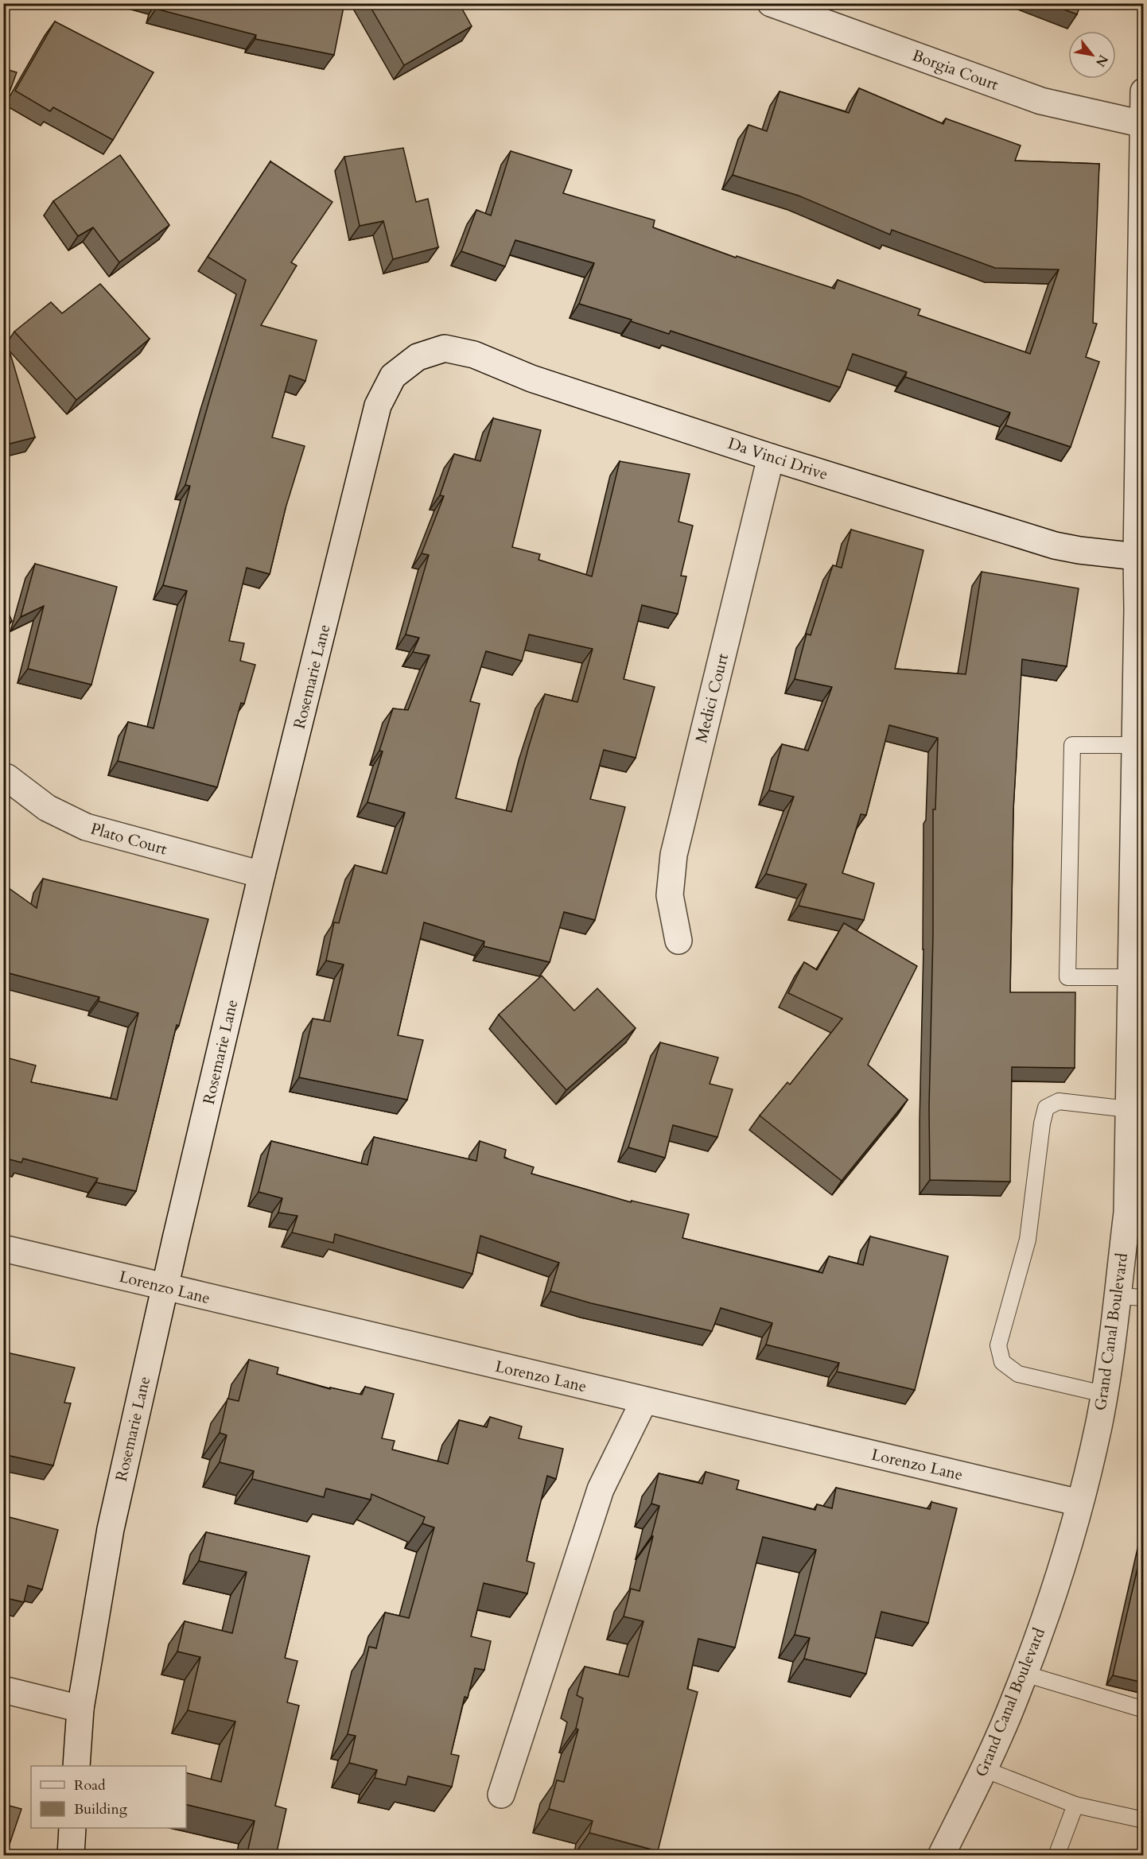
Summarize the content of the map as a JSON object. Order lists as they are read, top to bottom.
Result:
{
  "streets": {
    "street": [
      "Borgia Court",
      "Da Vinci Drive",
      "Rosemarie Lane",
      "Medici Court",
      "Plato Court",
      "Lorenzo Lane",
      "Grand Canal Boulevard"
    ]
  },
  "crossings": [
    ["Borgia Court", "Grand Canal Boulevard"],
    ["Da Vinci Drive", "Rosemarie Lane"],
    ["Da Vinci Drive", "Medici Court"],
    ["Da Vinci Drive", "Grand Canal Boulevard"],
    ["Rosemarie Lane", "Plato Court"],
    ["Rosemarie Lane", "Lorenzo Lane"],
    ["Lorenzo Lane", "Grand Canal Boulevard"]
  ],
  "legend": ["Road", "Building"],
  "north": "bottom right"
}
